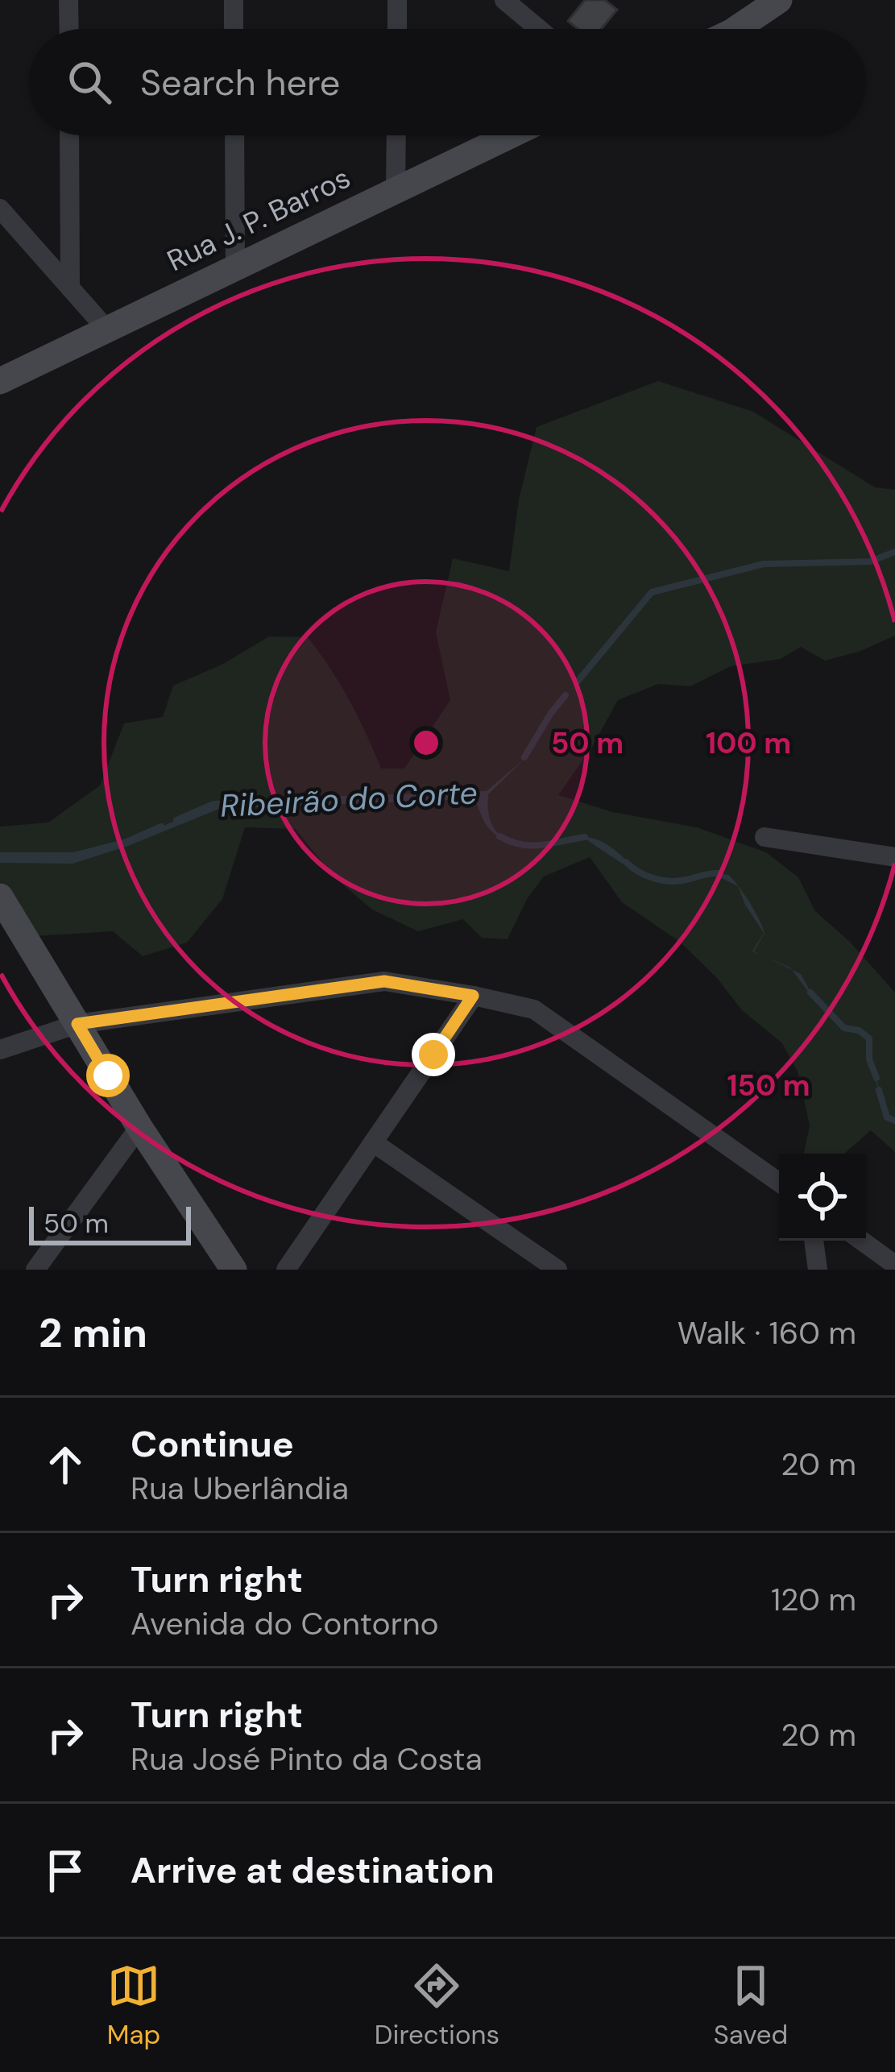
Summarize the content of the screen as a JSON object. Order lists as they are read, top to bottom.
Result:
{
  "streets": {
    "street": ["Rua J. P. Barros"]
  },
  "water": ["Ribeirão do Corte"],
  "scale_bar": "50 m",
  "page": {
    "search": "Search here",
    "scale": "50 m",
    "heading": ["2 min", "Walk · 160 m"],
    "list": [
      ["Continue", "Rua Uberlândia", "20 m"],
      ["Turn right", "Avenida do Contorno", "120 m"],
      ["Turn right", "Rua José Pinto da Costa", "20 m"],
      "Arrive at destination"
    ],
    "nav": ["Map", "Directions", "Saved"]
  },
  "rings": ["50 m", "100 m", "150 m"]
}
